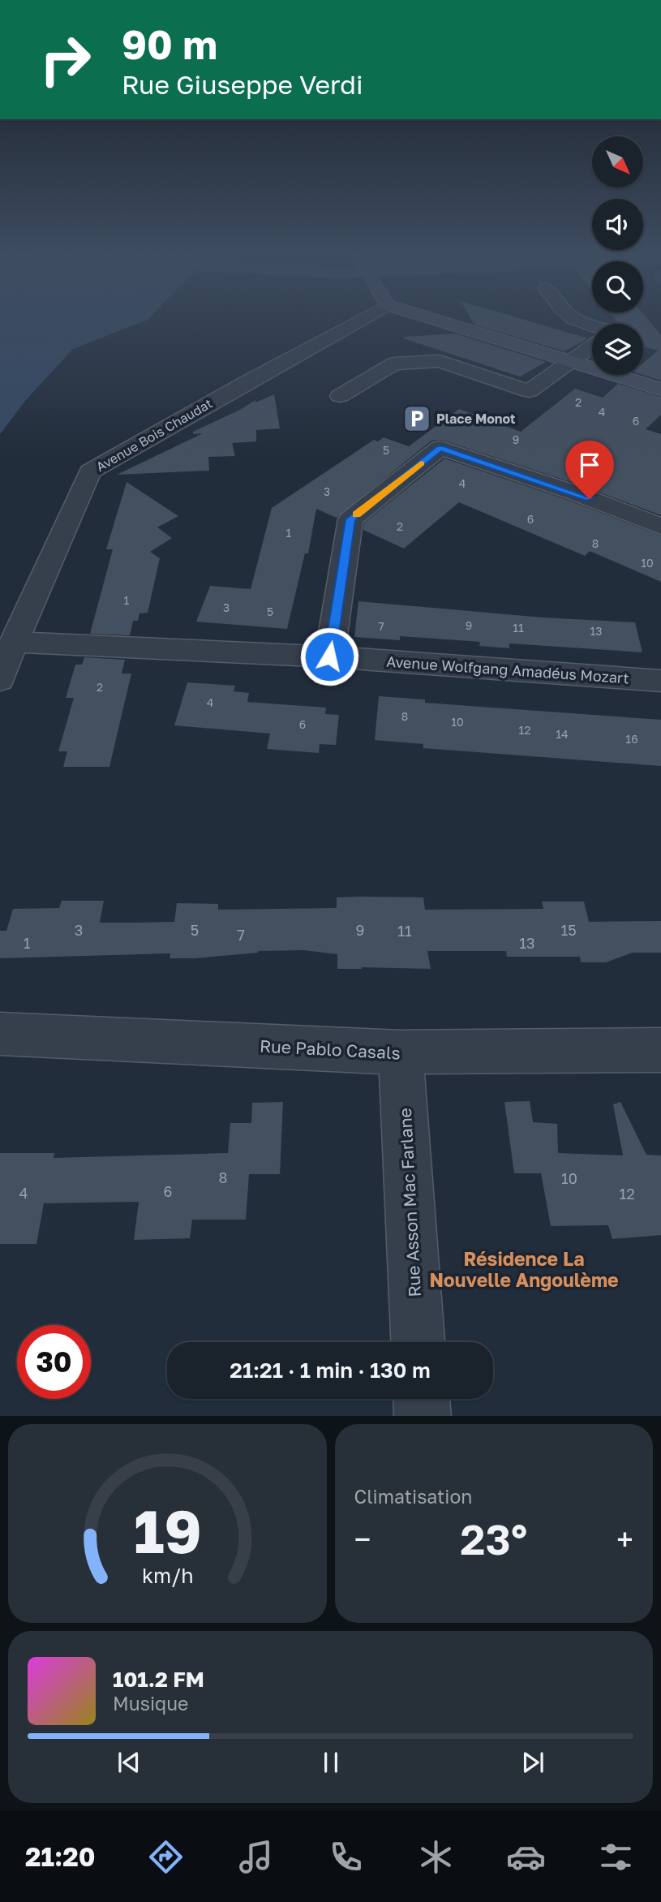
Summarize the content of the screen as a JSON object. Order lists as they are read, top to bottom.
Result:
{
  "streets": {
    "street": [
      "Avenue Bois Chaudat",
      "Avenue Wolfgang Amadéus Mozart",
      "Rue Pablo Casals",
      "Rue Asson Mac Farlane"
    ]
  },
  "crossings": [
    ["Avenue Bois Chaudat", "Avenue Wolfgang Amadéus Mozart"],
    ["Rue Pablo Casals", "Rue Asson Mac Farlane"]
  ],
  "districts": ["Résidence La Nouvelle Angoulème"],
  "places": {
    "parking": ["Place Monot"]
  },
  "house_numbers": [
    "2",
    "4",
    "6",
    "9",
    "5",
    "4",
    "3",
    "6",
    "2",
    "1",
    "8",
    "10",
    "1",
    "3",
    "5",
    "9",
    "7",
    "11",
    "13",
    "2",
    "4",
    "8",
    "10",
    "6",
    "12",
    "14",
    "16",
    "3",
    "5",
    "9",
    "15",
    "11",
    "7",
    "1",
    "13",
    "8",
    "10",
    "6",
    "4",
    "12"
  ],
  "north": "bottom right",
  "page": {
    "turn": ["90 m", "Rue Giuseppe Verdi"],
    "limit": "30",
    "trip": "21:21 · 1 min · 130 m",
    "tile": "Climatisation",
    "heat": ["−", "23°", "+"],
    "song": ["101.2 FM", "Musique"],
    "tabs": "21:20",
    "gauge": ["19", "km/h"]
  }
}
